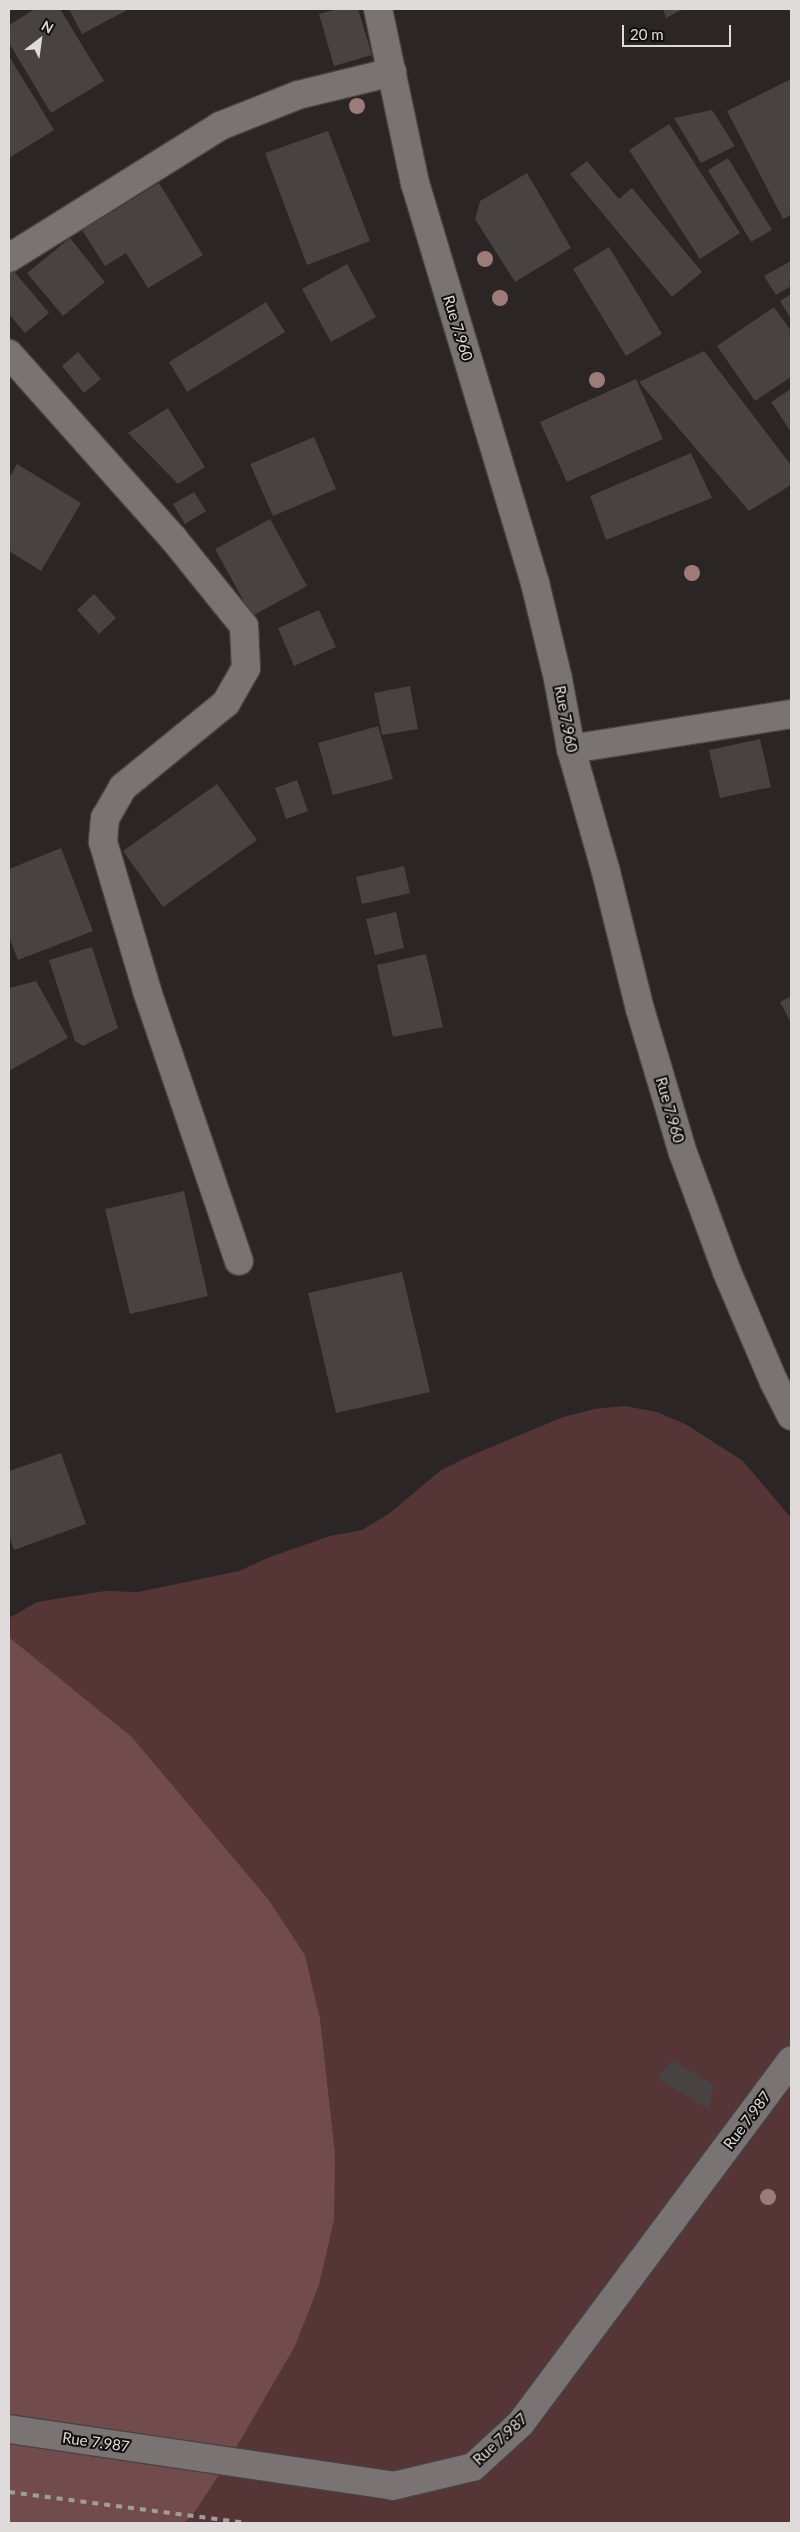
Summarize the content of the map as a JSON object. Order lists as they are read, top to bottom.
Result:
{
  "streets": {
    "street": ["Rue 7.960", "Rue 7.987"]
  },
  "scale_bar": "20 m",
  "north": "top right"
}
